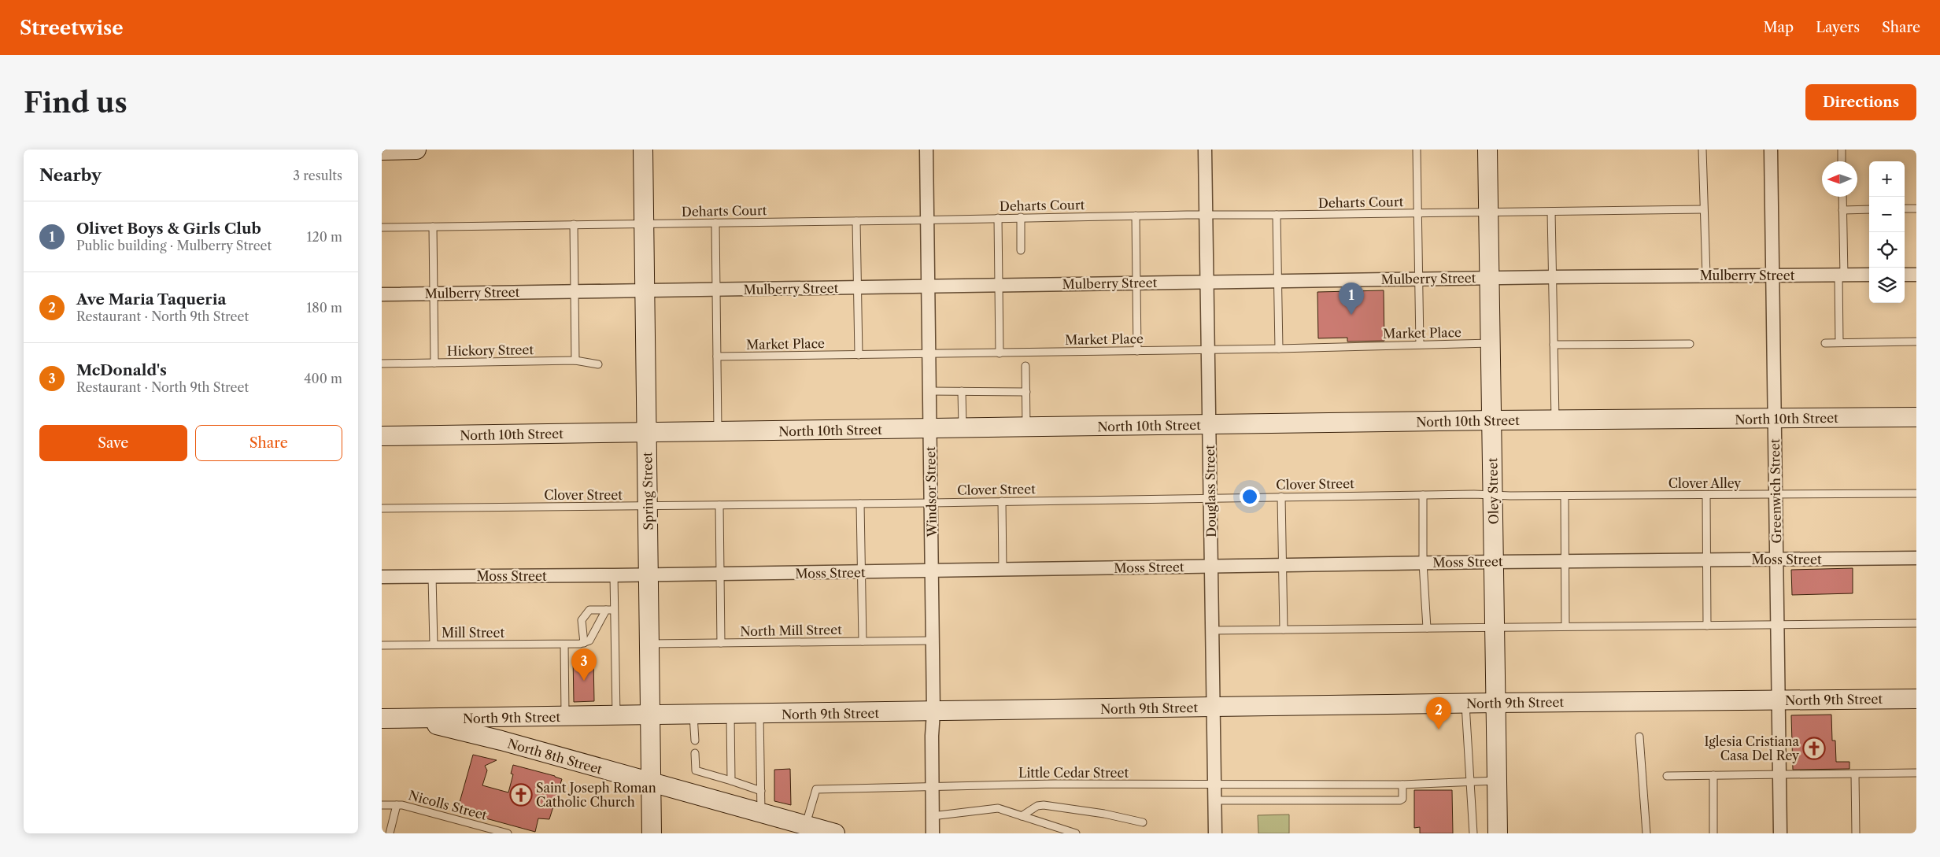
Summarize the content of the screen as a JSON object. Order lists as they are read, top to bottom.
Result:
{
  "streets": {
    "main road": [
      "North 10th Street",
      "Spring Street",
      "Oley Street",
      "North 9th Street",
      "North 8th Street"
    ],
    "street": [
      "Mulberry Street",
      "Douglass Street",
      "Greenwich Street",
      "Windsor Street",
      "Moss Street"
    ],
    "lane": [
      "Deharts Court",
      "Market Place",
      "Hickory Street",
      "Clover Alley",
      "Clover Street",
      "North Mill Street",
      "Mill Street",
      "Little Cedar Street",
      "Nicolls Street"
    ]
  },
  "crossings": [
    ["Deharts Court", "Spring Street"],
    ["Deharts Court", "Douglass Street"],
    ["Deharts Court", "Oley Street"],
    ["Deharts Court", "Windsor Street"],
    ["Mulberry Street", "Spring Street"],
    ["Mulberry Street", "Douglass Street"],
    ["Mulberry Street", "Oley Street"],
    ["Mulberry Street", "Greenwich Street"],
    ["Mulberry Street", "Windsor Street"],
    ["Market Place", "Douglass Street"],
    ["Market Place", "Oley Street"],
    ["Market Place", "Windsor Street"],
    ["North 10th Street", "Spring Street"],
    ["North 10th Street", "Douglass Street"],
    ["North 10th Street", "Oley Street"],
    ["North 10th Street", "Greenwich Street"],
    ["North 10th Street", "Windsor Street"],
    ["Clover Alley", "Clover Street"],
    ["Clover Alley", "Oley Street"],
    ["Clover Alley", "Greenwich Street"],
    ["Clover Street", "Spring Street"],
    ["Clover Street", "Douglass Street"],
    ["Clover Street", "Oley Street"],
    ["Clover Street", "Windsor Street"],
    ["Spring Street", "Moss Street"],
    ["Spring Street", "North Mill Street"],
    ["Spring Street", "North 9th Street"],
    ["Spring Street", "North 8th Street"],
    ["Douglass Street", "Moss Street"],
    ["Douglass Street", "North 9th Street"],
    ["Douglass Street", "Little Cedar Street"],
    ["Oley Street", "Moss Street"],
    ["Oley Street", "North 9th Street"],
    ["Oley Street", "Little Cedar Street"],
    ["Greenwich Street", "Moss Street"],
    ["Greenwich Street", "North 9th Street"],
    ["Windsor Street", "Moss Street"],
    ["Windsor Street", "North Mill Street"],
    ["Windsor Street", "North 9th Street"],
    ["Windsor Street", "Little Cedar Street"],
    ["North 9th Street", "North 8th Street"],
    ["North 8th Street", "Little Cedar Street"]
  ],
  "places": {
    "church": ["Iglesia Cristiana Casa Del Rey", "Saint Joseph Roman Catholic Church"]
  },
  "north": "left",
  "page": {
    "header": "Streetwise",
    "nav": ["Map", "Layers", "Share"],
    "buttons": [
      "Directions",
      ["Save", "Share"]
    ],
    "title": "Find us",
    "heading": ["Nearby", "3 results"],
    "map_buttons": ["+", "−"],
    "list": [
      {
        "mark": "1",
        "name": "Olivet Boys & Girls Club",
        "note": "Public building · Mulberry Street",
        "value": "120 m"
      },
      {
        "mark": "2",
        "name": "Ave Maria Taqueria",
        "note": "Restaurant · North 9th Street",
        "value": "180 m"
      },
      {
        "mark": "3",
        "name": "McDonald's",
        "note": "Restaurant · North 9th Street",
        "value": "400 m"
      }
    ],
    "pins": ["1", "3", "2"]
  }
}
